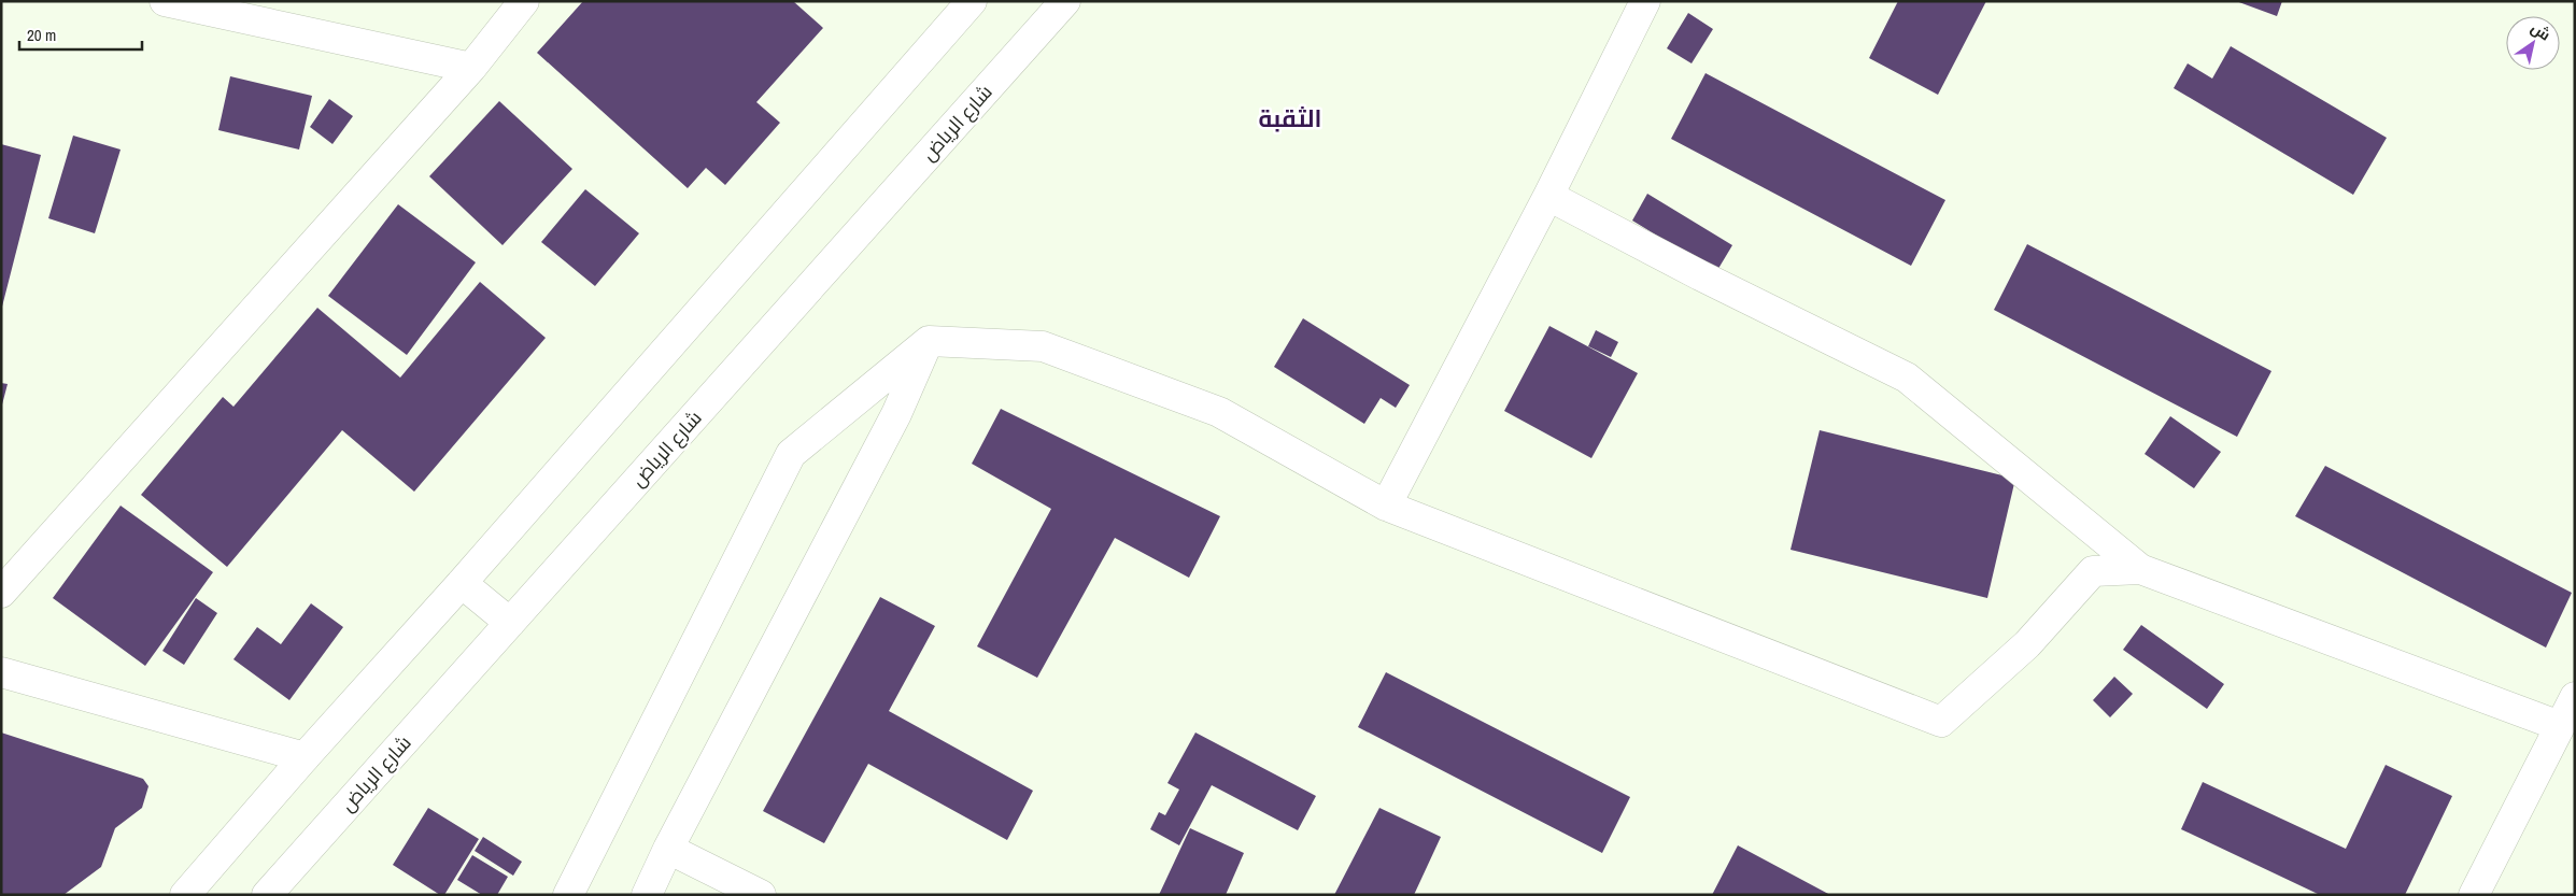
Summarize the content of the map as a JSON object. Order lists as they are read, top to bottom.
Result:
{
  "streets": {
    "street": ["شارع الرياض"]
  },
  "districts": ["الثقبة"],
  "scale_bar": "20 m",
  "north": "top right"
}
